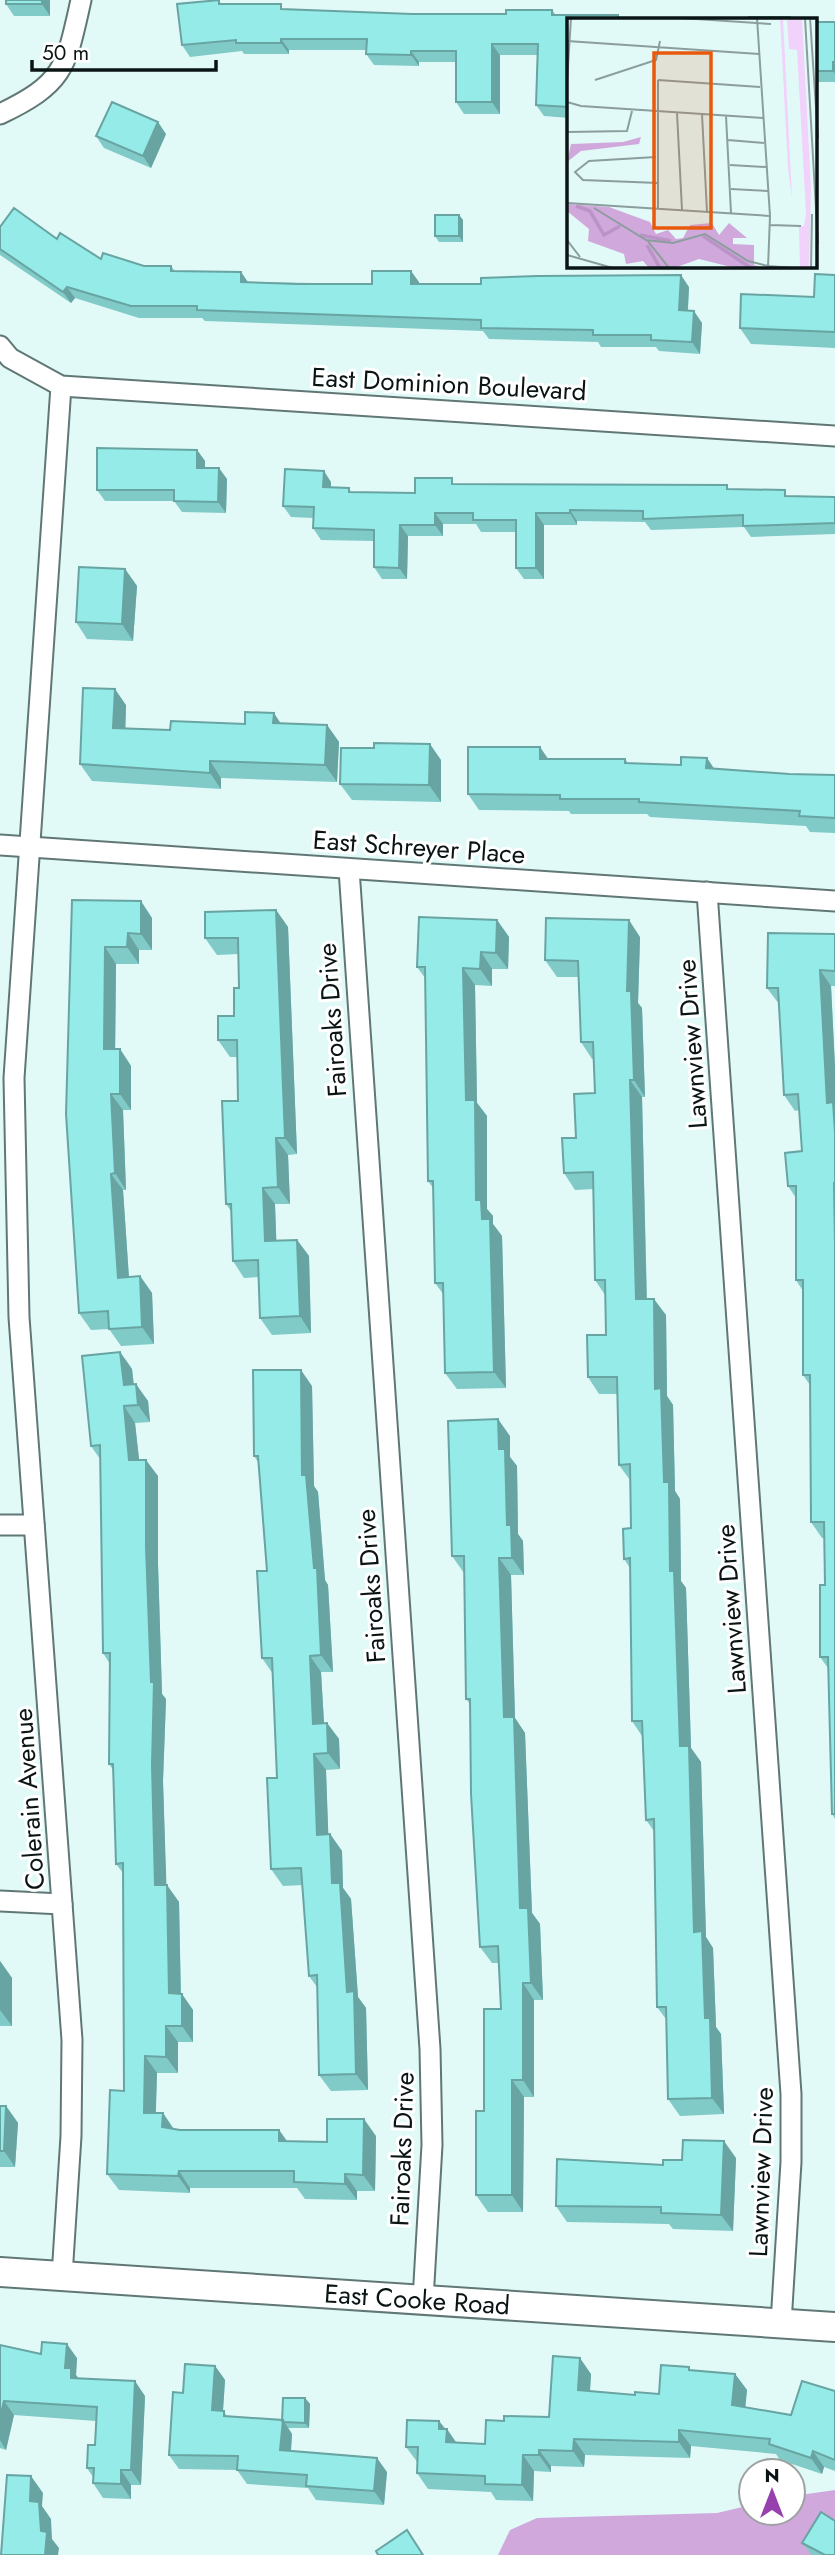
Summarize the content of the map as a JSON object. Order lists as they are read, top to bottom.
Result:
{
  "streets": {
    "main road": ["East Cooke Road"],
    "street": [
      "East Dominion Boulevard",
      "East Schreyer Place",
      "Fairoaks Drive",
      "Lawnview Drive",
      "Colerain Avenue"
    ]
  },
  "crossings": [
    ["East Dominion Boulevard", "Colerain Avenue"],
    ["East Schreyer Place", "Fairoaks Drive"],
    ["East Schreyer Place", "Lawnview Drive"],
    ["East Schreyer Place", "Colerain Avenue"],
    ["Fairoaks Drive", "East Cooke Road"],
    ["Lawnview Drive", "East Cooke Road"],
    ["Colerain Avenue", "East Cooke Road"]
  ],
  "scale_bar": "50 m",
  "north": "top"
}
